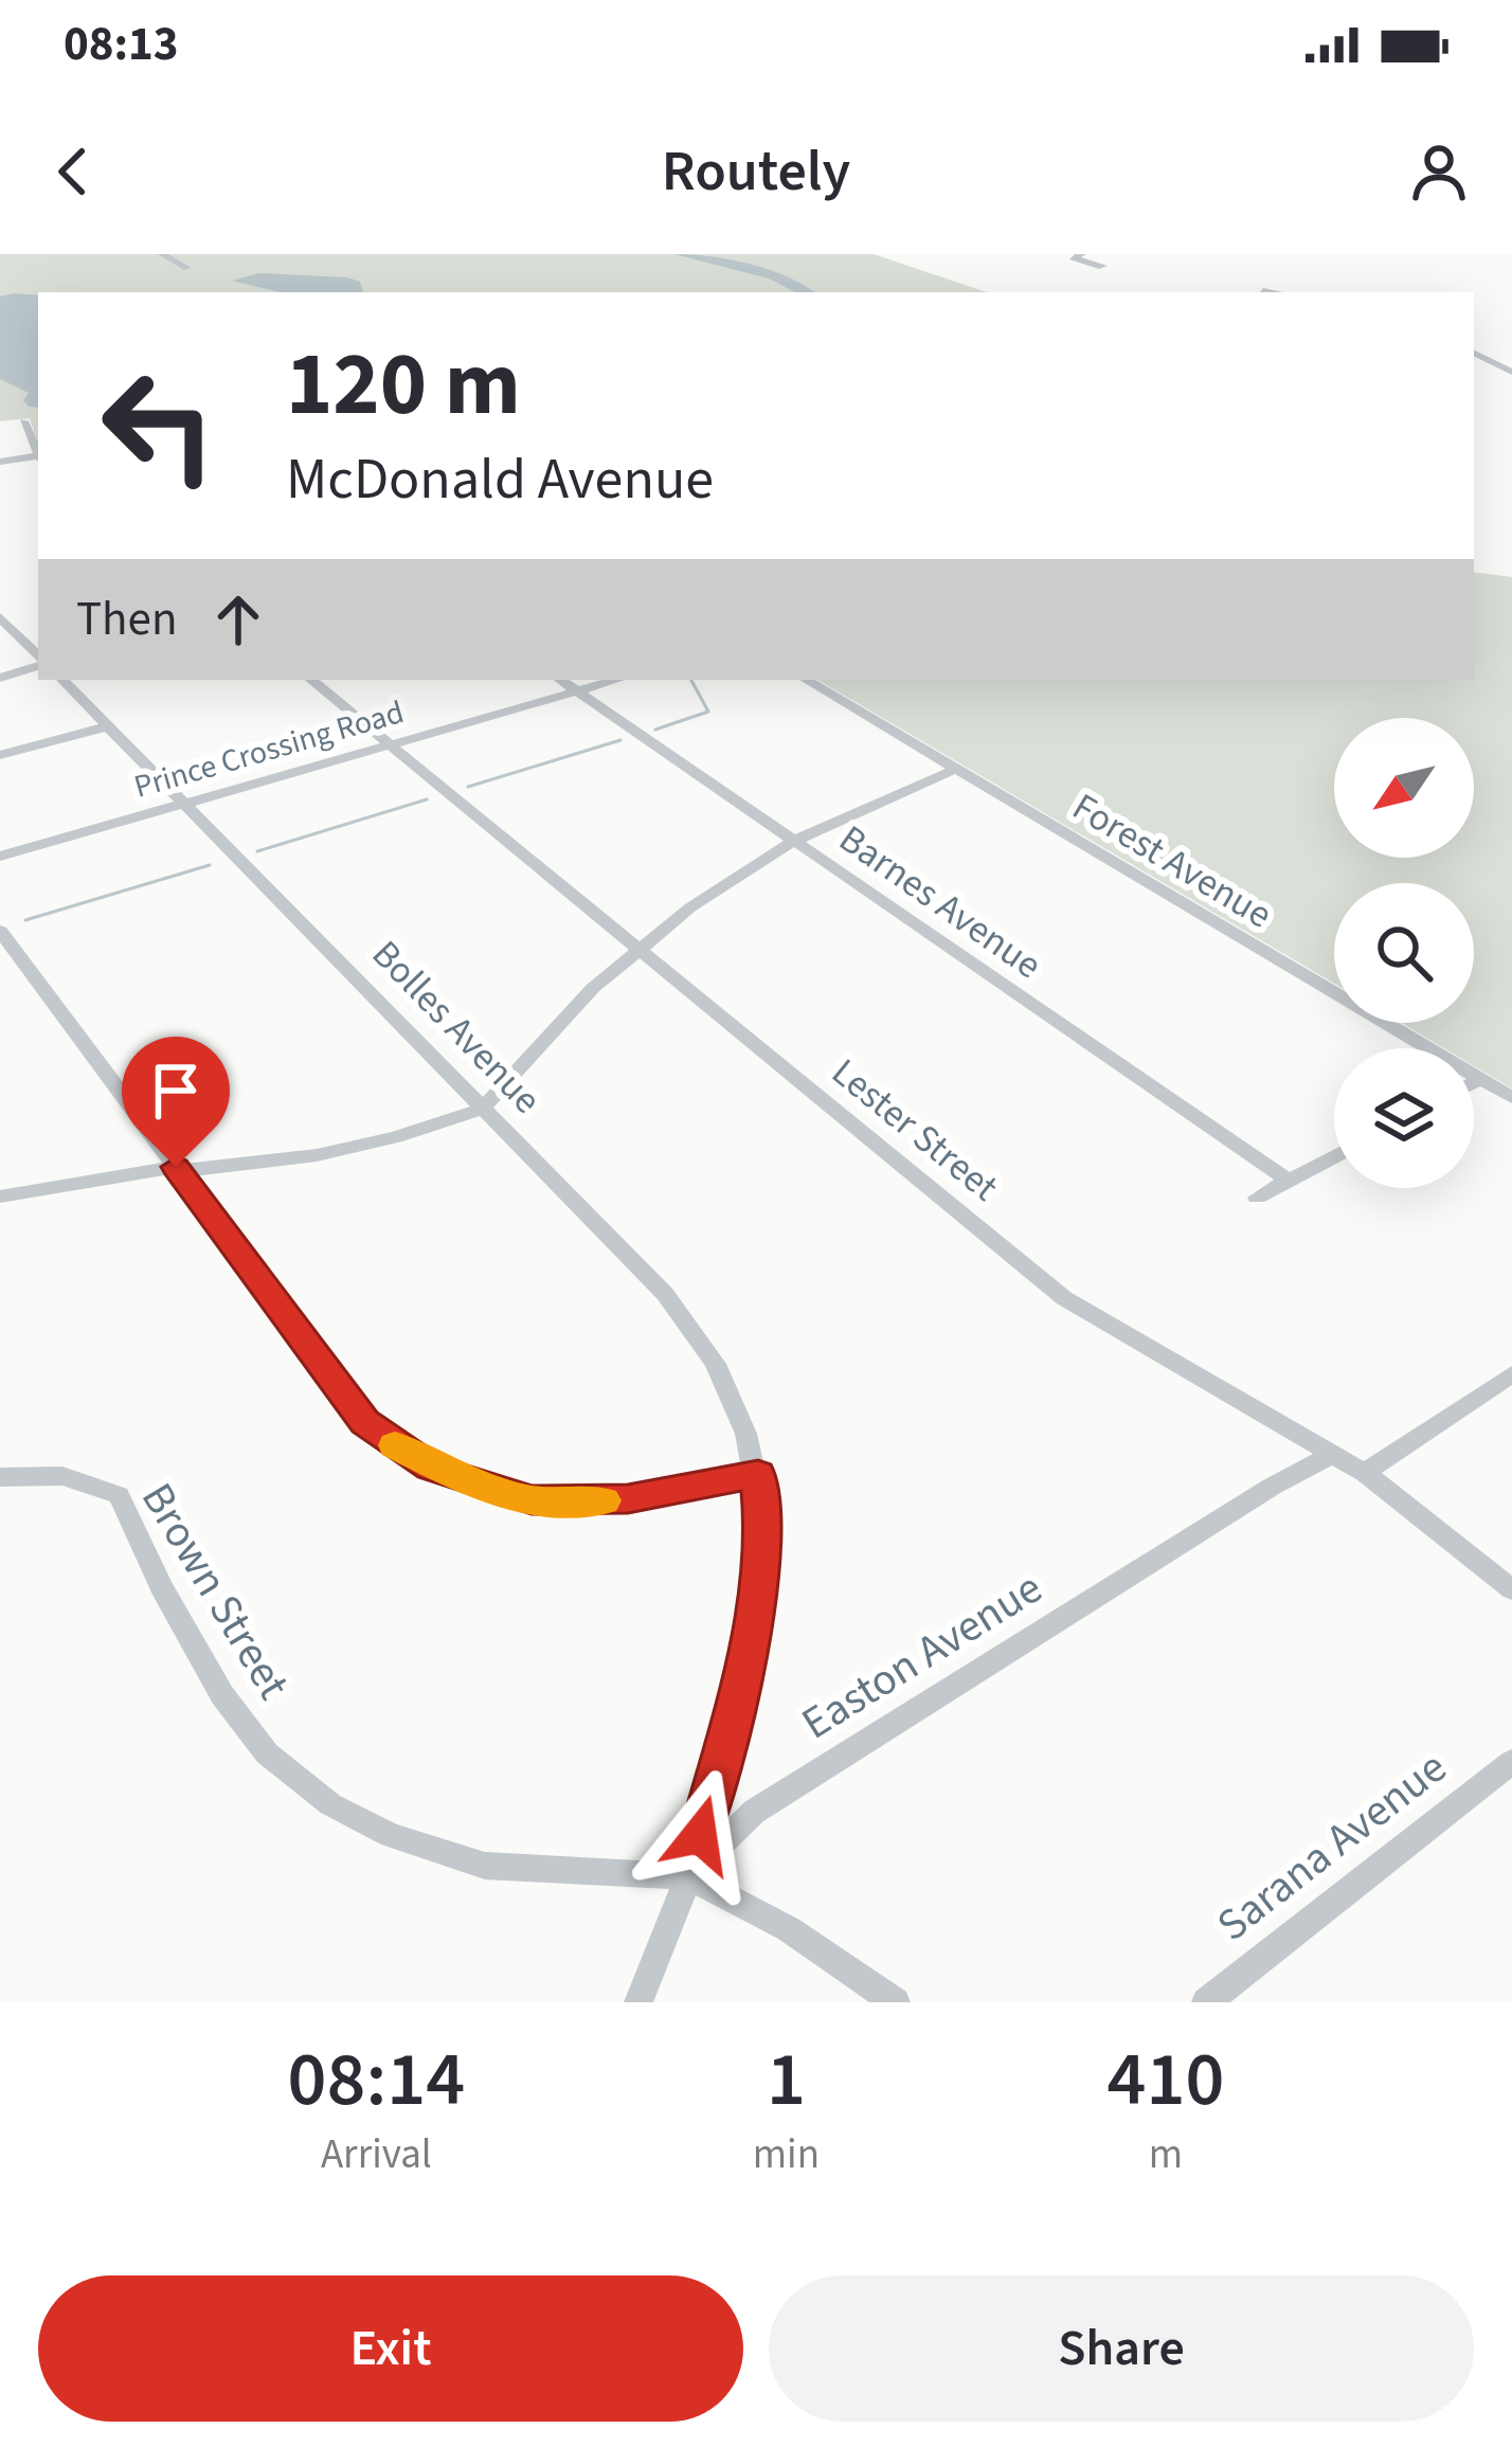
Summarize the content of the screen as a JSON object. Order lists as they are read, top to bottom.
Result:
{
  "streets": {
    "street": [
      "Prince Crossing Road",
      "Forest Avenue",
      "Barnes Avenue",
      "Bolles Avenue",
      "Lester Street",
      "Brown Street",
      "Easton Avenue",
      "Sarana Avenue"
    ]
  },
  "crossings": [
    ["Prince Crossing Road", "Barnes Avenue"],
    ["Prince Crossing Road", "Bolles Avenue"],
    ["Prince Crossing Road", "Lester Street"],
    ["Bolles Avenue", "Brown Street"],
    ["Bolles Avenue", "Easton Avenue"],
    ["Lester Street", "Easton Avenue"],
    ["Brown Street", "Easton Avenue"]
  ],
  "north": "bottom left",
  "page": {
    "status": "08:13",
    "header": "Routely",
    "turn": ["120 m", "McDonald Avenue"],
    "then": "Then",
    "eta": [
      "08:14",
      "Arrival",
      "1",
      "min",
      "410",
      "m"
    ],
    "buttons": ["Exit", "Share"]
  }
}
